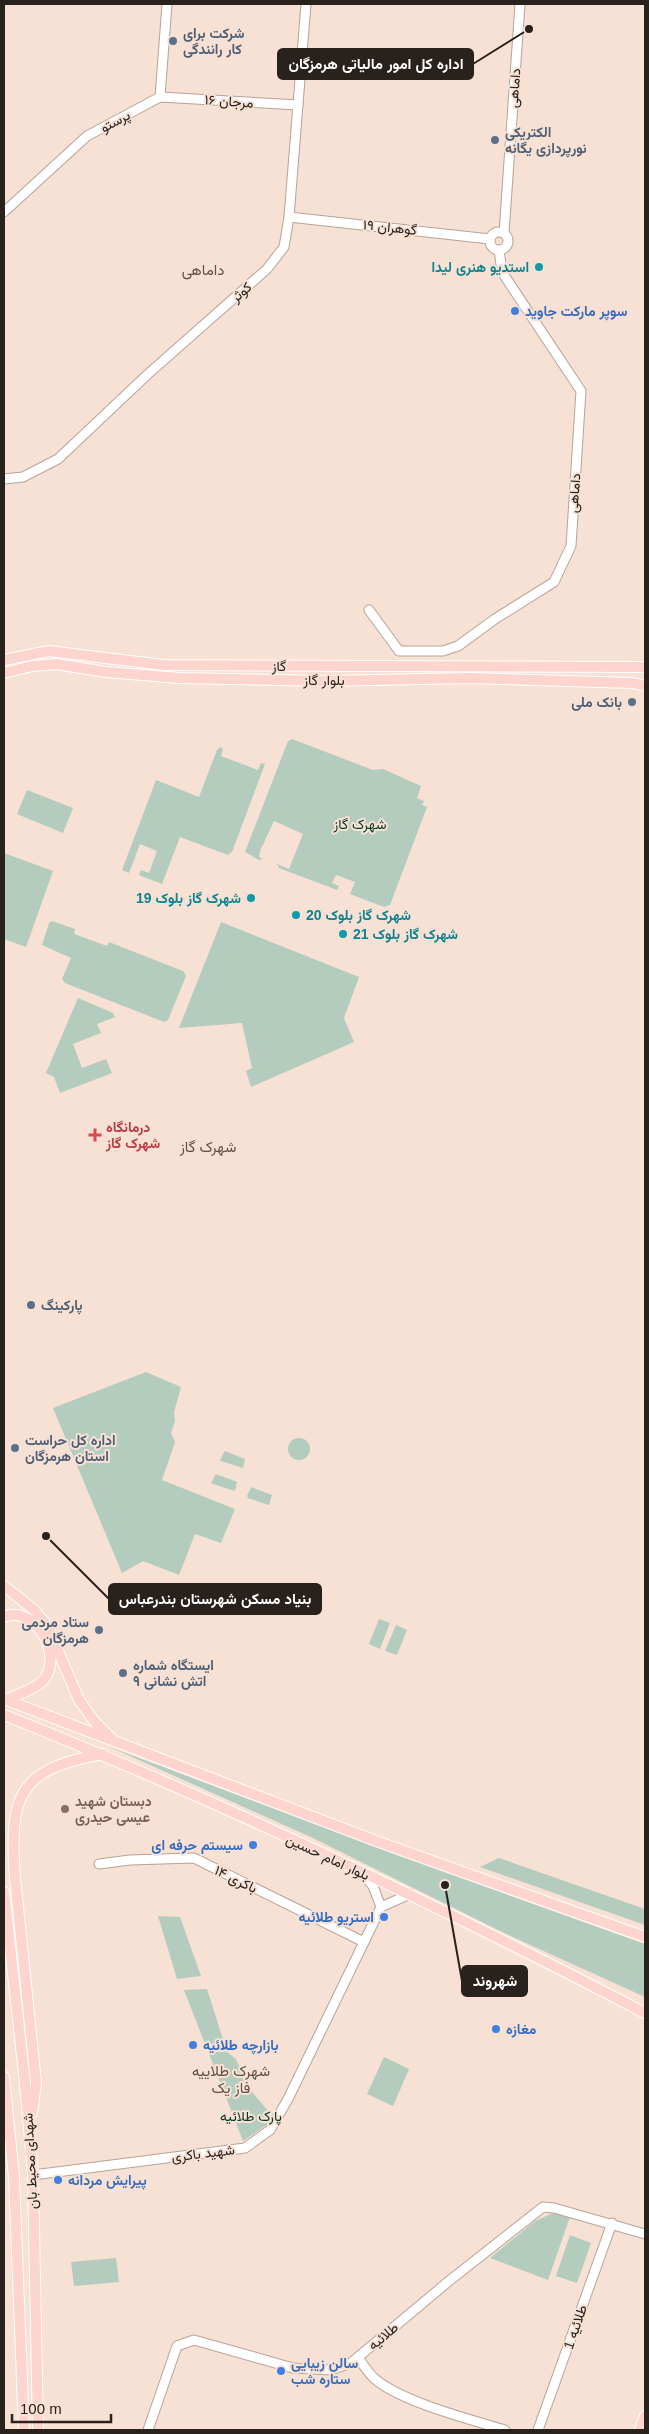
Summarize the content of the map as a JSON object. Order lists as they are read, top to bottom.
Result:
{
  "streets": {
    "main road": [
      "گاز",
      "بلوار گاز",
      "بلوار امام حسین",
      "شهدای محیط بان"
    ],
    "street": [
      "داماهی",
      "مرجان ۱۶",
      "پرستو",
      "گوهران ۱۹",
      "کوثر",
      "باکری ۱۴",
      "شهید باکری",
      "طلائیه 1",
      "طلائیه"
    ]
  },
  "crossings": [
    ["داماهی", "گوهران ۱۹"],
    ["مرجان ۱۶", "پرستو"],
    ["مرجان ۱۶", "کوثر"],
    ["گوهران ۱۹", "کوثر"],
    ["باکری ۱۴", "شهید باکری"],
    ["شهید باکری", "شهدای محیط بان"],
    ["طلائیه 1", "طلائیه"]
  ],
  "districts": ["داماهی", "شهرک گاز", "شهرک طلاییه فاز یک"],
  "parks": ["شهرک گاز", "پارک طلائیه"],
  "places": {
    "other": [
      "اداره کل امور مالیاتی هرمزگان",
      "شركت براى كار رانندگى",
      "الکتریکی نورپردازی یگانه",
      "استدیو هنری لیدا",
      "سوپر مارکت جاوید",
      "بانک ملی",
      "شهرک گاز بلوک 19",
      "شهرک گاز بلوک 20",
      "شهرک گاز بلوک 21",
      "پارکینگ",
      "اداره کل حراست استان هرمزگان",
      "بنیاد مسکن شهرستان بندرعباس",
      "ستاد مردمی هرمزگان",
      "ایستگاه شماره ۹ اتش نشانی",
      "دبستان شهید عیسی حیدری",
      "سیستم حرفه ای",
      "شهروند",
      "استریو طلائیه",
      "مغازه",
      "بازارچه طلائیه",
      "پیرایش مردانه",
      "سالن زیبایی ستاره شب"
    ],
    "health": ["درمانگاه شهرک گاز"]
  },
  "scale_bar": "100 m"
}
